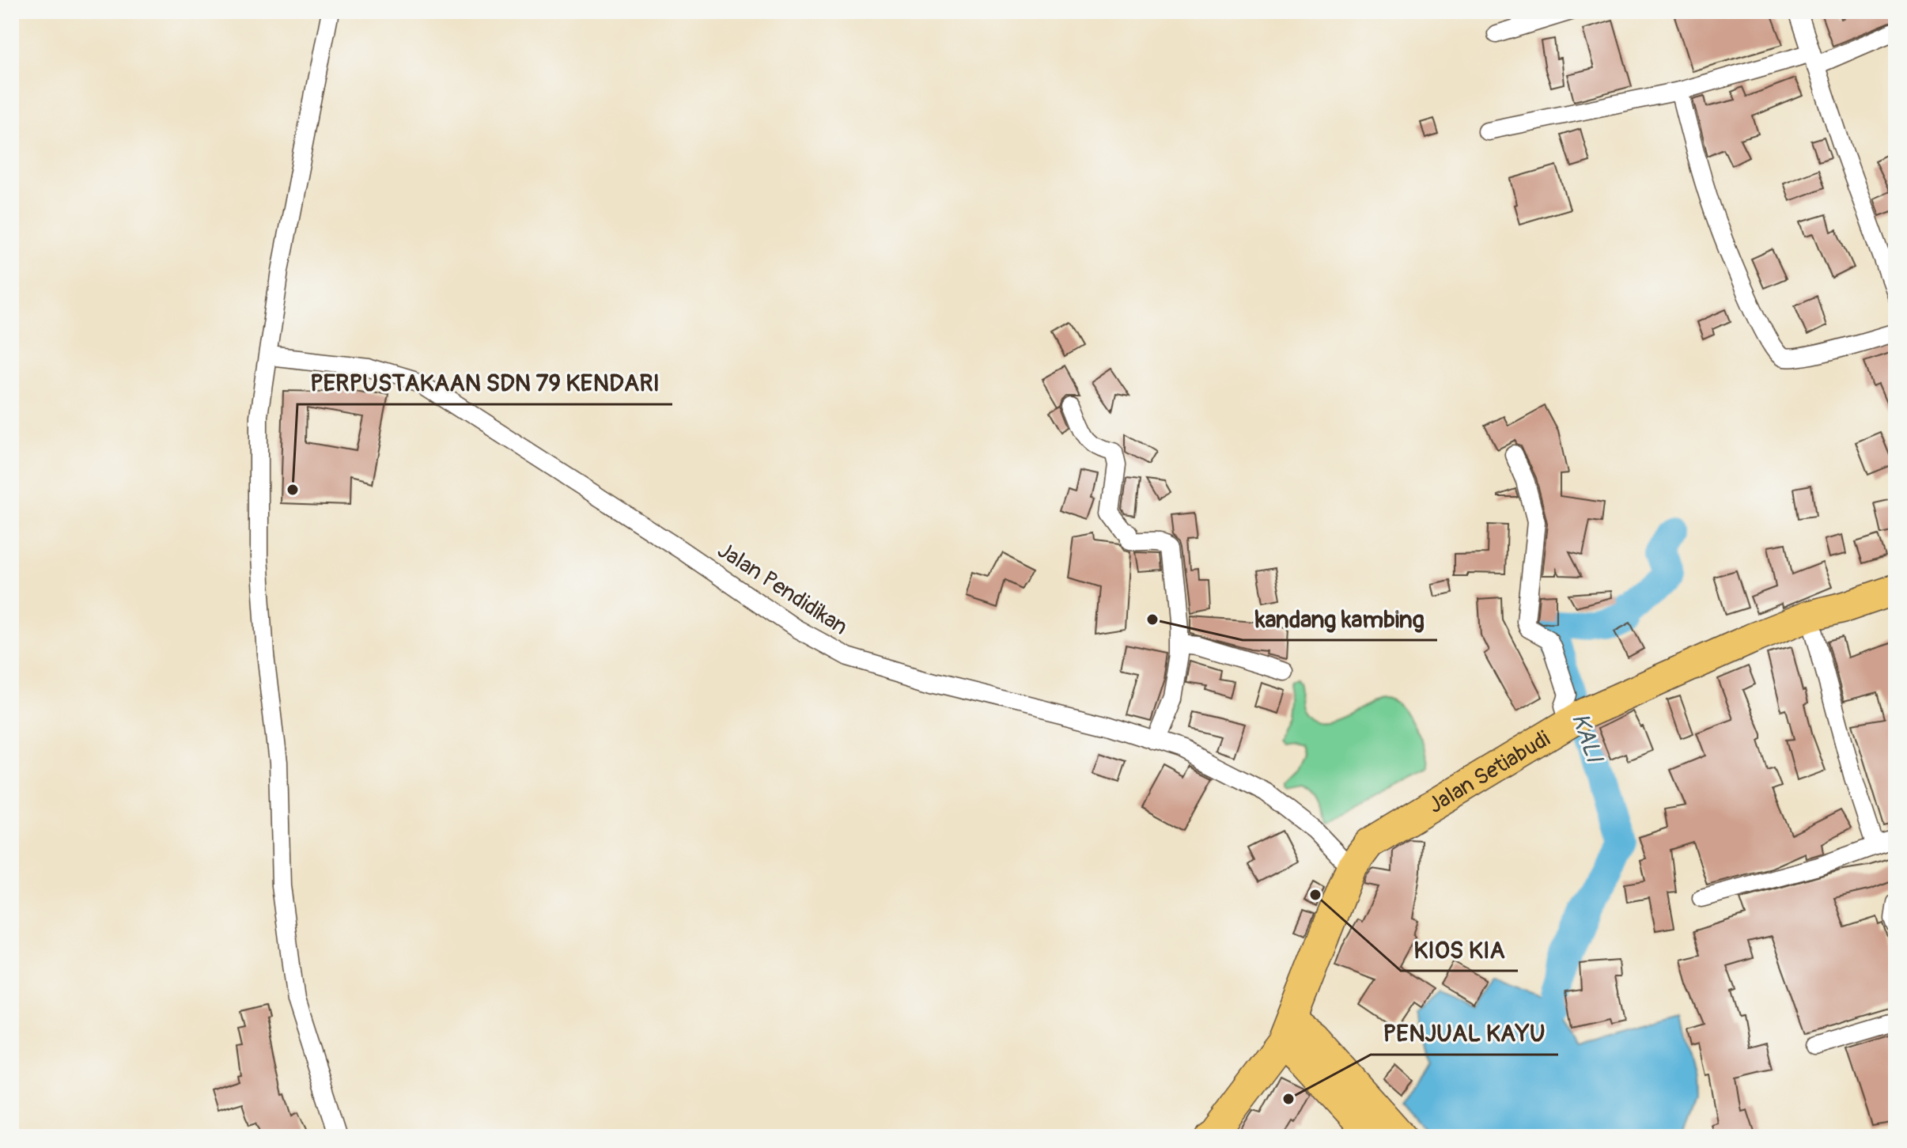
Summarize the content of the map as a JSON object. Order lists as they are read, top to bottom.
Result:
{
  "streets": {
    "highway": ["Jalan Setiabudi"],
    "street": ["Jalan Pendidikan"]
  },
  "crossings": [
    ["Jalan Pendidikan", "Jalan Setiabudi"]
  ],
  "water": ["KALI"],
  "places": [
    "PERPUSTAKAAN SDN 79 KENDARI",
    "kandang kambing",
    "KIOS KIA",
    "PENJUAL KAYU"
  ]
}
